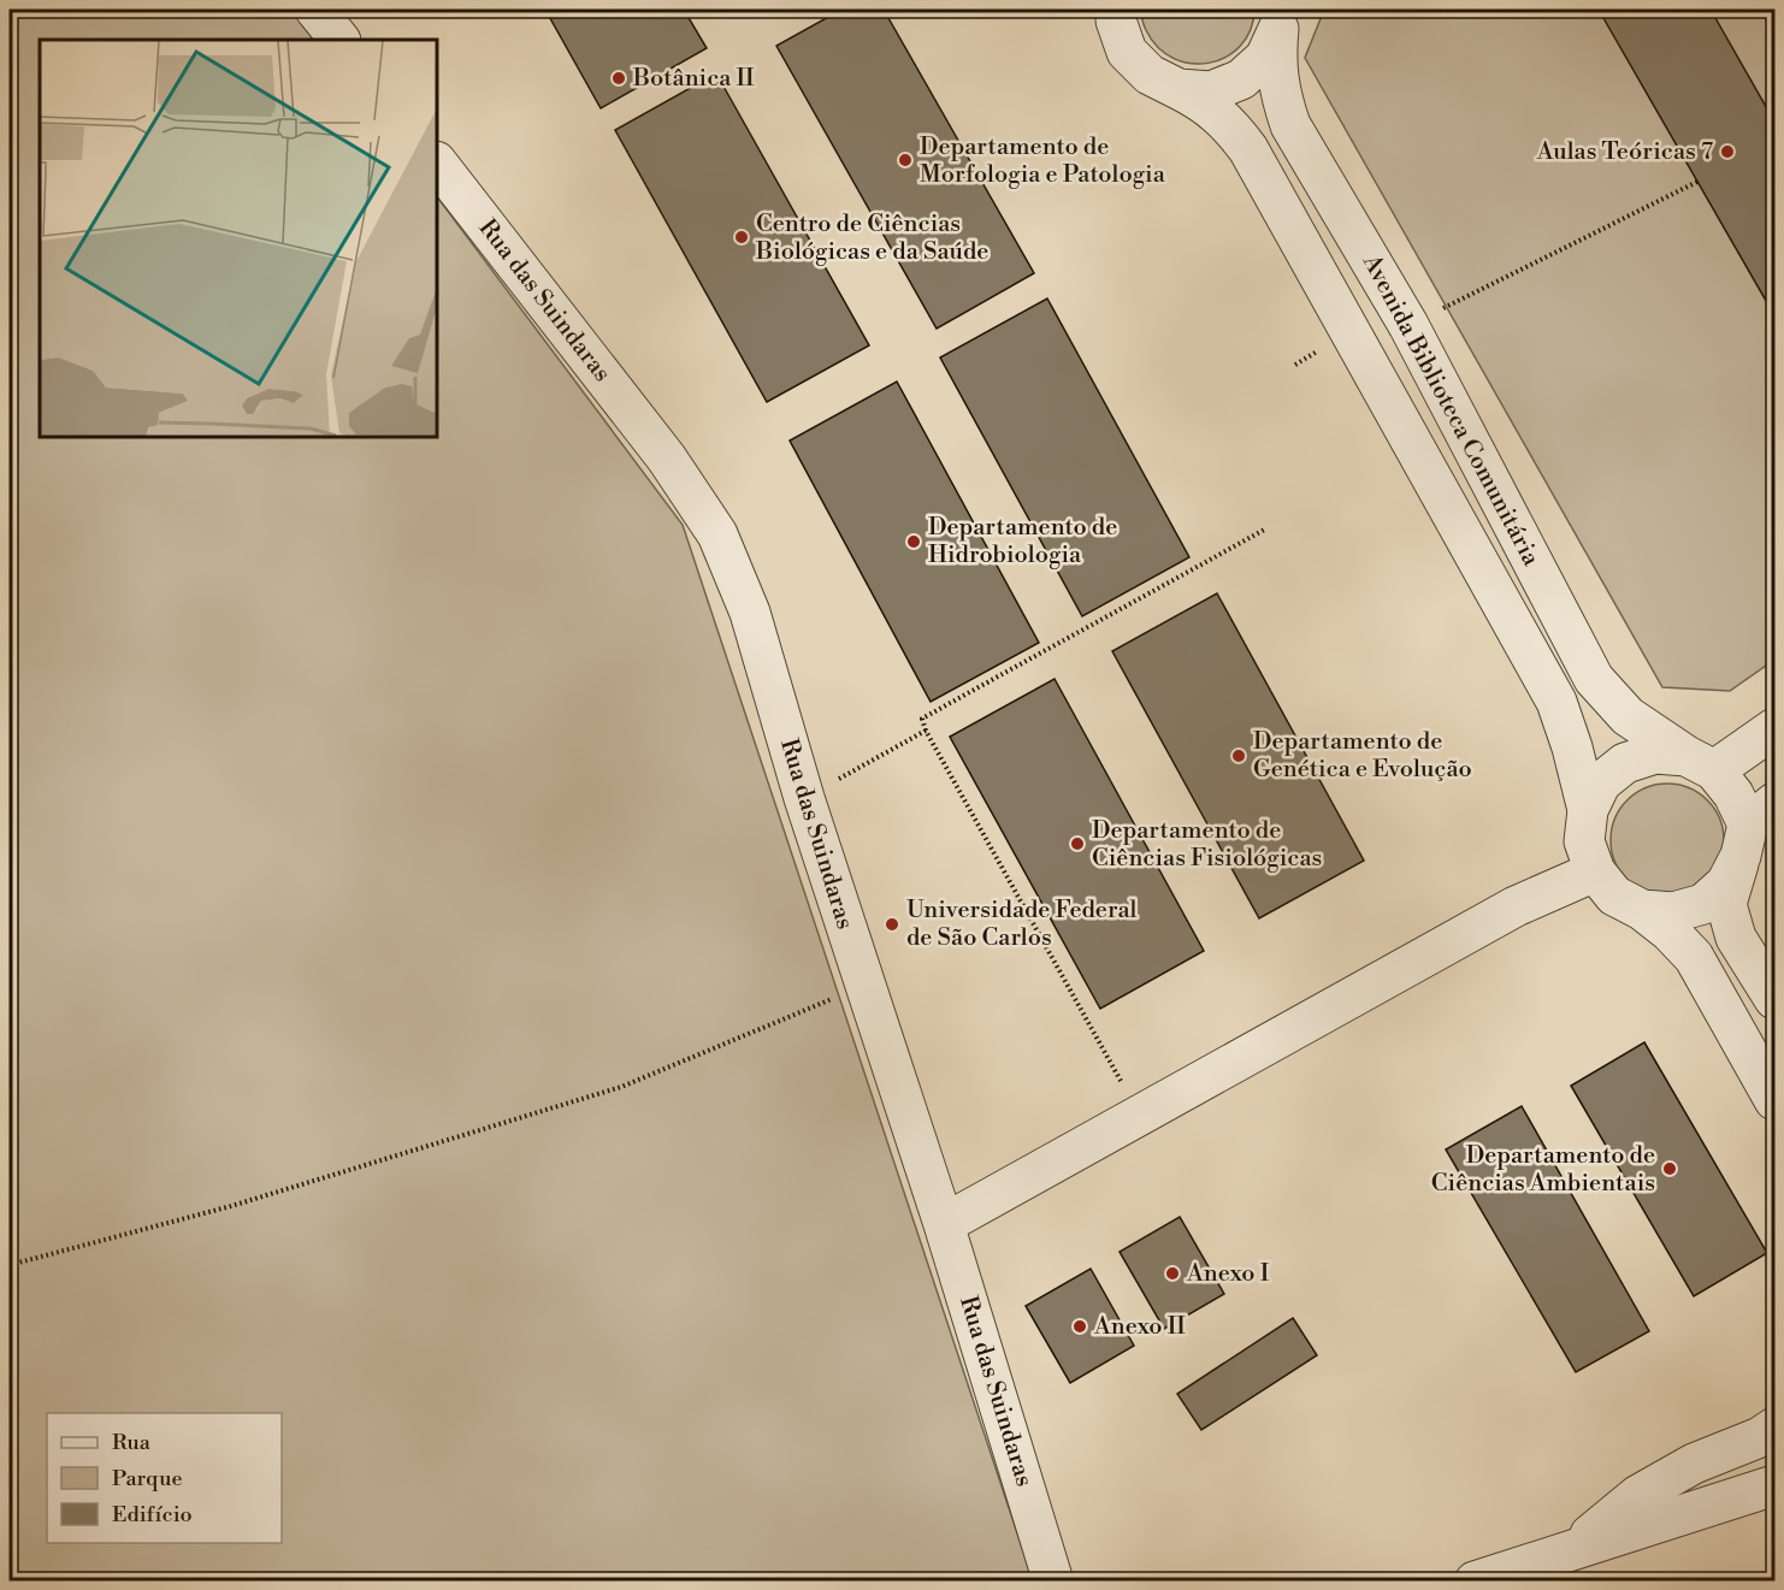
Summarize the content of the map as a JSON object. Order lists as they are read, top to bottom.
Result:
{
  "streets": {
    "street": ["Rua das Suindaras", "Avenida Biblioteca Comunitária"]
  },
  "places": [
    "Botânica II",
    "Aulas Teóricas 7",
    "Departamento de Morfologia e Patologia",
    "Centro de Ciências Biológicas e da Saúde",
    "Departamento de Hidrobiologia",
    "Departamento de Genética e Evolução",
    "Departamento de Ciências Fisiológicas",
    "Universidade Federal de São Carlos",
    "Departamento de Ciências Ambientais",
    "Anexo I",
    "Anexo II"
  ],
  "legend": ["Rua", "Parque", "Edifício"]
}
